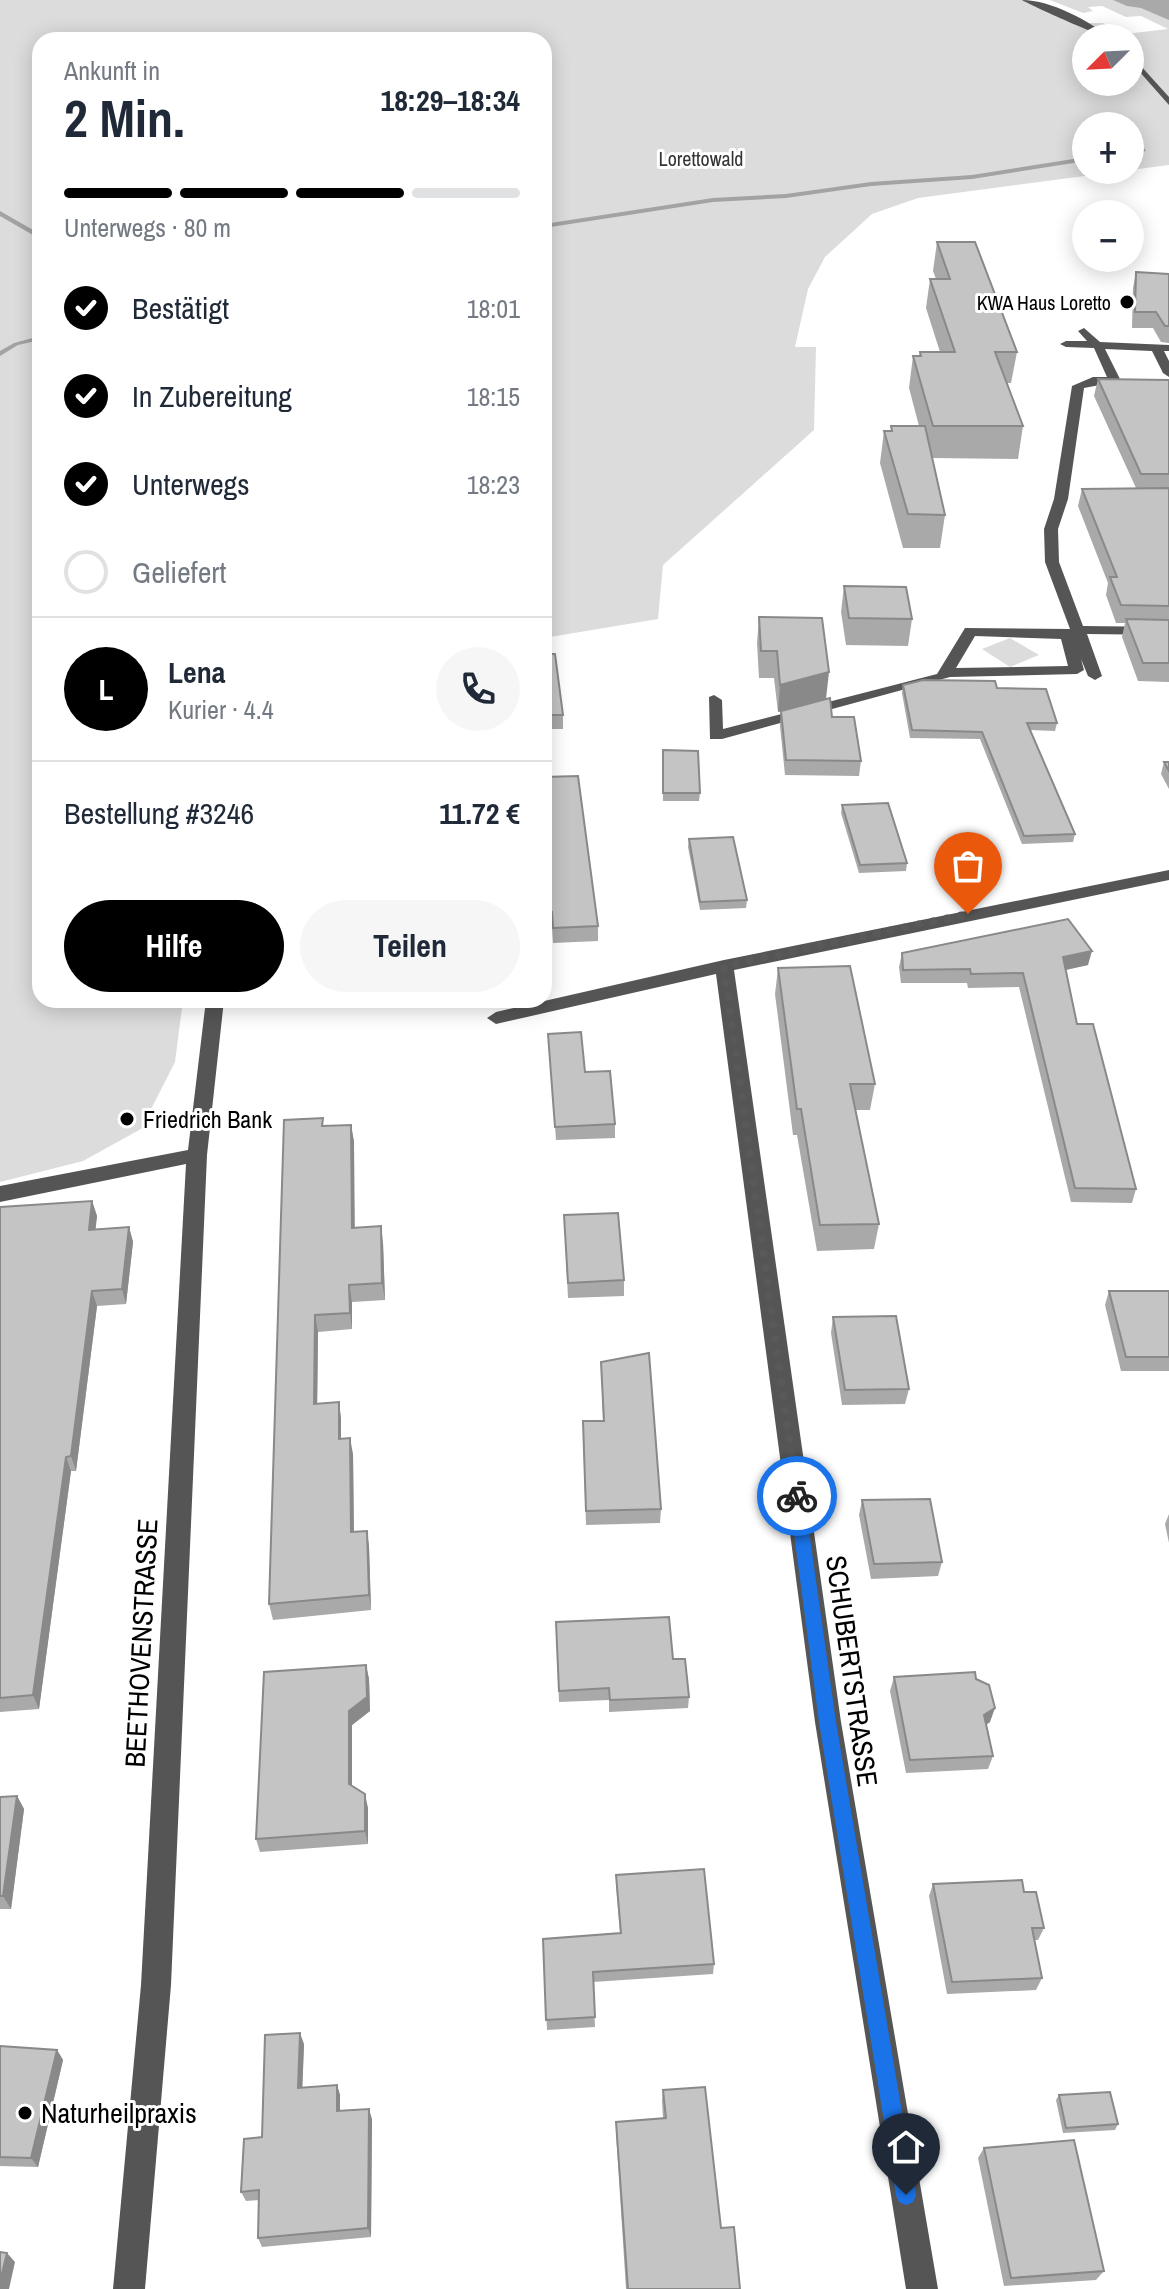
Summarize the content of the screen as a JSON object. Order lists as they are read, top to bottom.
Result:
{
  "streets": {
    "street": ["BEETHOVENSTRASSE", "SCHUBERTSTRASSE"]
  },
  "parks": ["Lorettowald"],
  "places": ["KWA Haus Loretto", "Friedrich Bank", "Naturheilpraxis"],
  "north": "bottom left",
  "page": {
    "map_buttons": ["+", "−"],
    "heading": ["2 Min.", "Ankunft in", "18:29–18:34"],
    "panel": [
      "Lena",
      "Kurier · 4.4",
      "Bestellung #3246",
      "11.72 €"
    ],
    "bar": "Unterwegs · 80 m",
    "list": [
      ["Bestätigt", "18:01"],
      ["In Zubereitung", "18:15"],
      ["Unterwegs", "18:23"],
      "Geliefert"
    ],
    "round": "L",
    "buttons": ["Hilfe", "Teilen"]
  }
}
